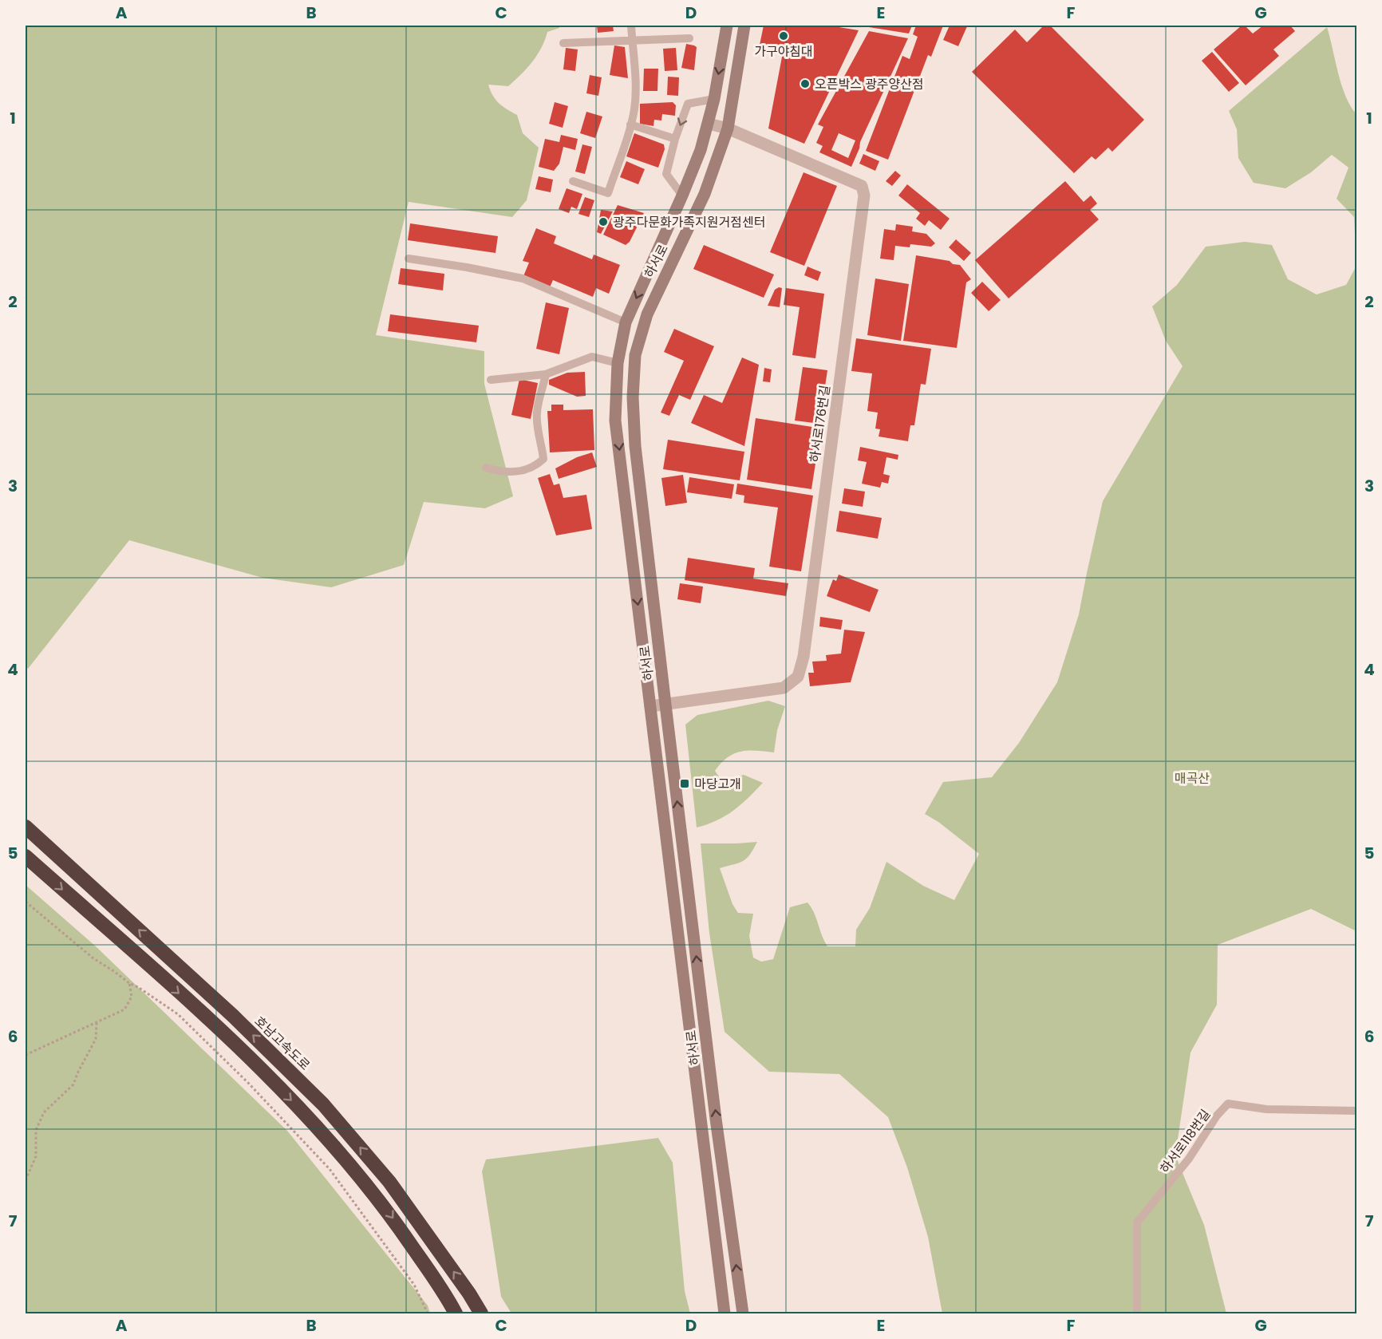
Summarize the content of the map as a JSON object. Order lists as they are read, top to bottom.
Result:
{
  "streets": {
    "highway": ["호남고속도로"],
    "main road": ["하서로"],
    "street": ["하서로176번길"],
    "lane": ["하서로118번길"]
  },
  "crossings": [
    ["하서로", "하서로176번길"]
  ],
  "parks": ["매곡산"],
  "places": {
    "other": ["가구야침대", "오픈박스 광주양산점", "광주다문화가족지원거점센터"],
    "transit": ["마당고개"]
  },
  "grid": {
    "columns": [
      "A",
      "B",
      "C",
      "D",
      "E",
      "F",
      "G"
    ],
    "rows": [
      "1",
      "2",
      "3",
      "4",
      "5",
      "6",
      "7"
    ]
  }
}
